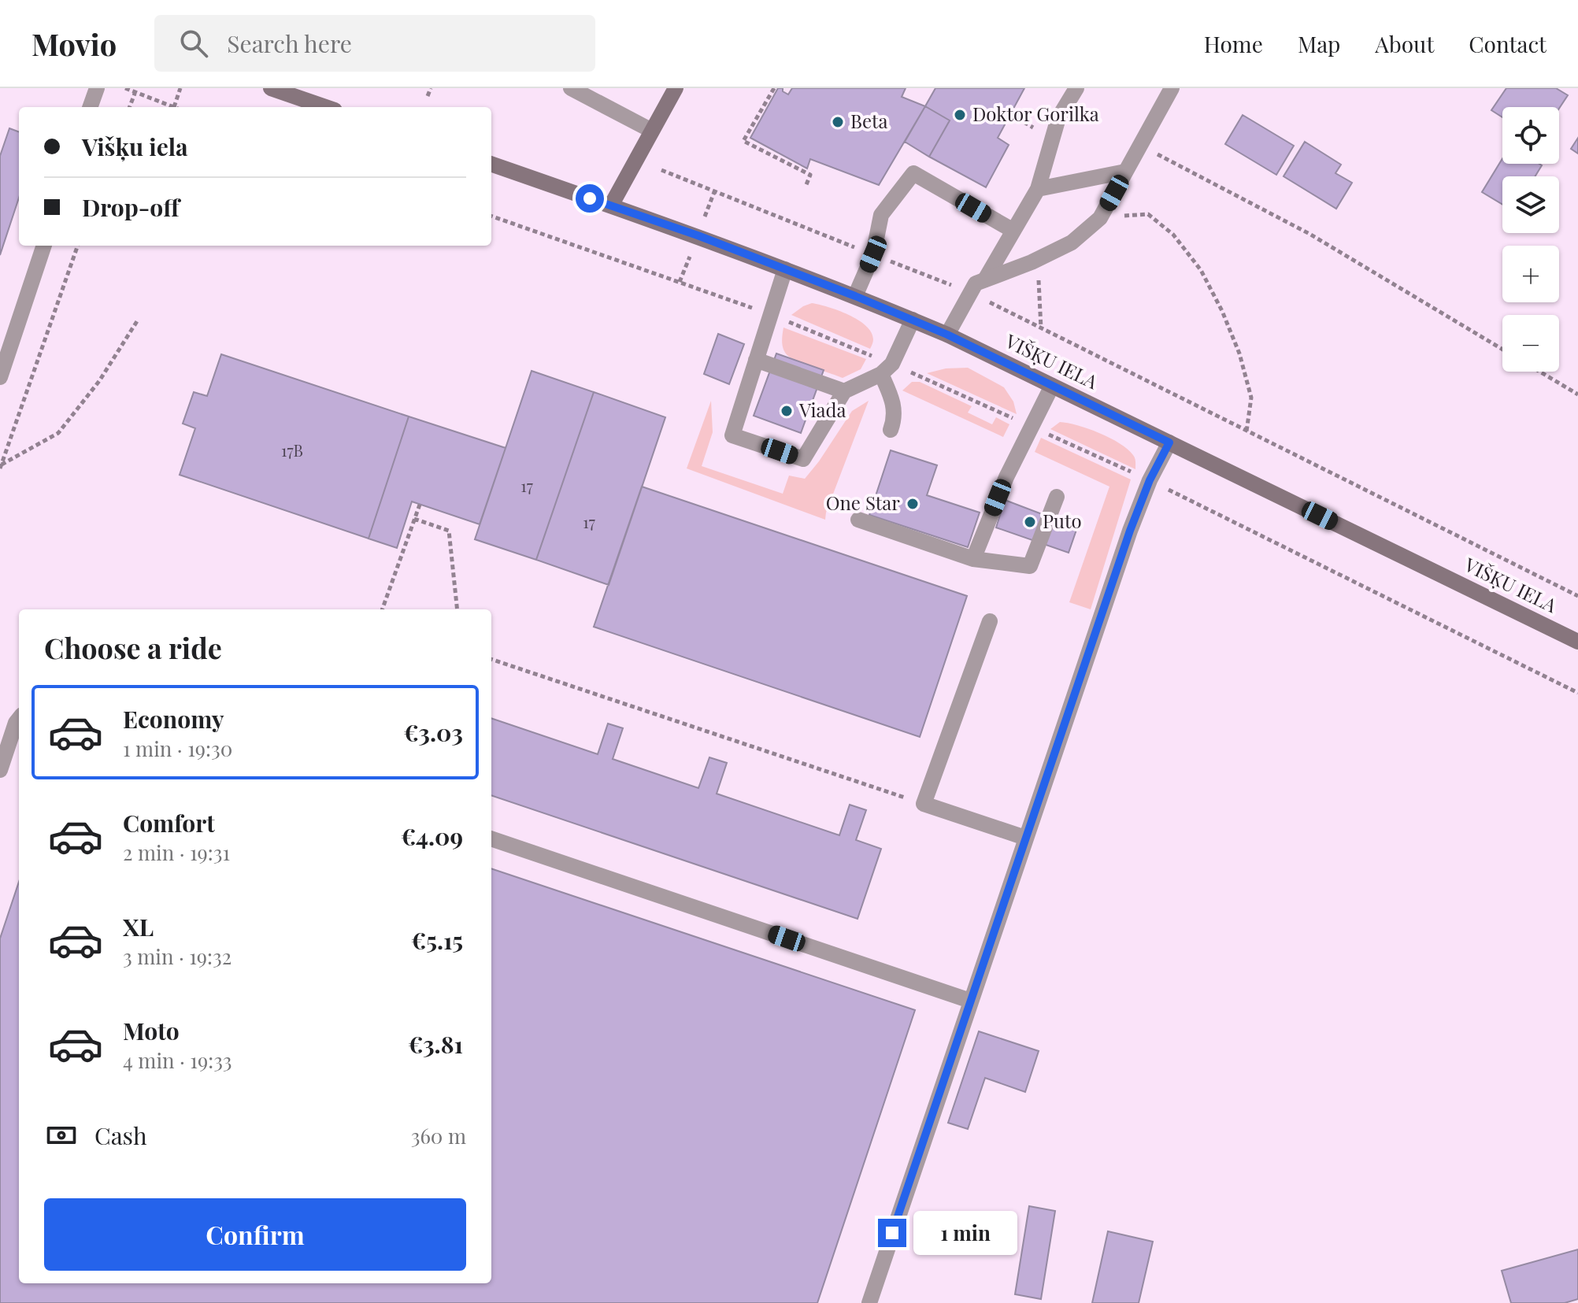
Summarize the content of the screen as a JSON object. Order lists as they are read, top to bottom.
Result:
{
  "streets": {
    "street": ["VIŠĶU IELA"]
  },
  "places": [
    "Doktor Gorilka",
    "Beta",
    "Viada",
    "One Star",
    "Puto"
  ],
  "house_numbers": ["17B", "17", "17"],
  "page": {
    "header": "Movio",
    "search": "Search here",
    "nav": [
      "Home",
      "Map",
      "About",
      "Contact"
    ],
    "map_buttons": ["+", "−"],
    "banner": ["Višķu iela", "Drop-off"],
    "heading": "Choose a ride",
    "list": [
      {
        "name": "Economy",
        "note": "1 min · 19:30",
        "value": "€3.03"
      },
      {
        "name": "Comfort",
        "note": "2 min · 19:31",
        "value": "€4.09"
      },
      {
        "name": "XL",
        "note": "3 min · 19:32",
        "value": "€5.15"
      },
      {
        "name": "Moto",
        "note": "4 min · 19:33",
        "value": "€3.81"
      }
    ],
    "pay": ["Cash", "360 m"],
    "buttons": "Confirm",
    "bubble": "1 min"
  }
}
